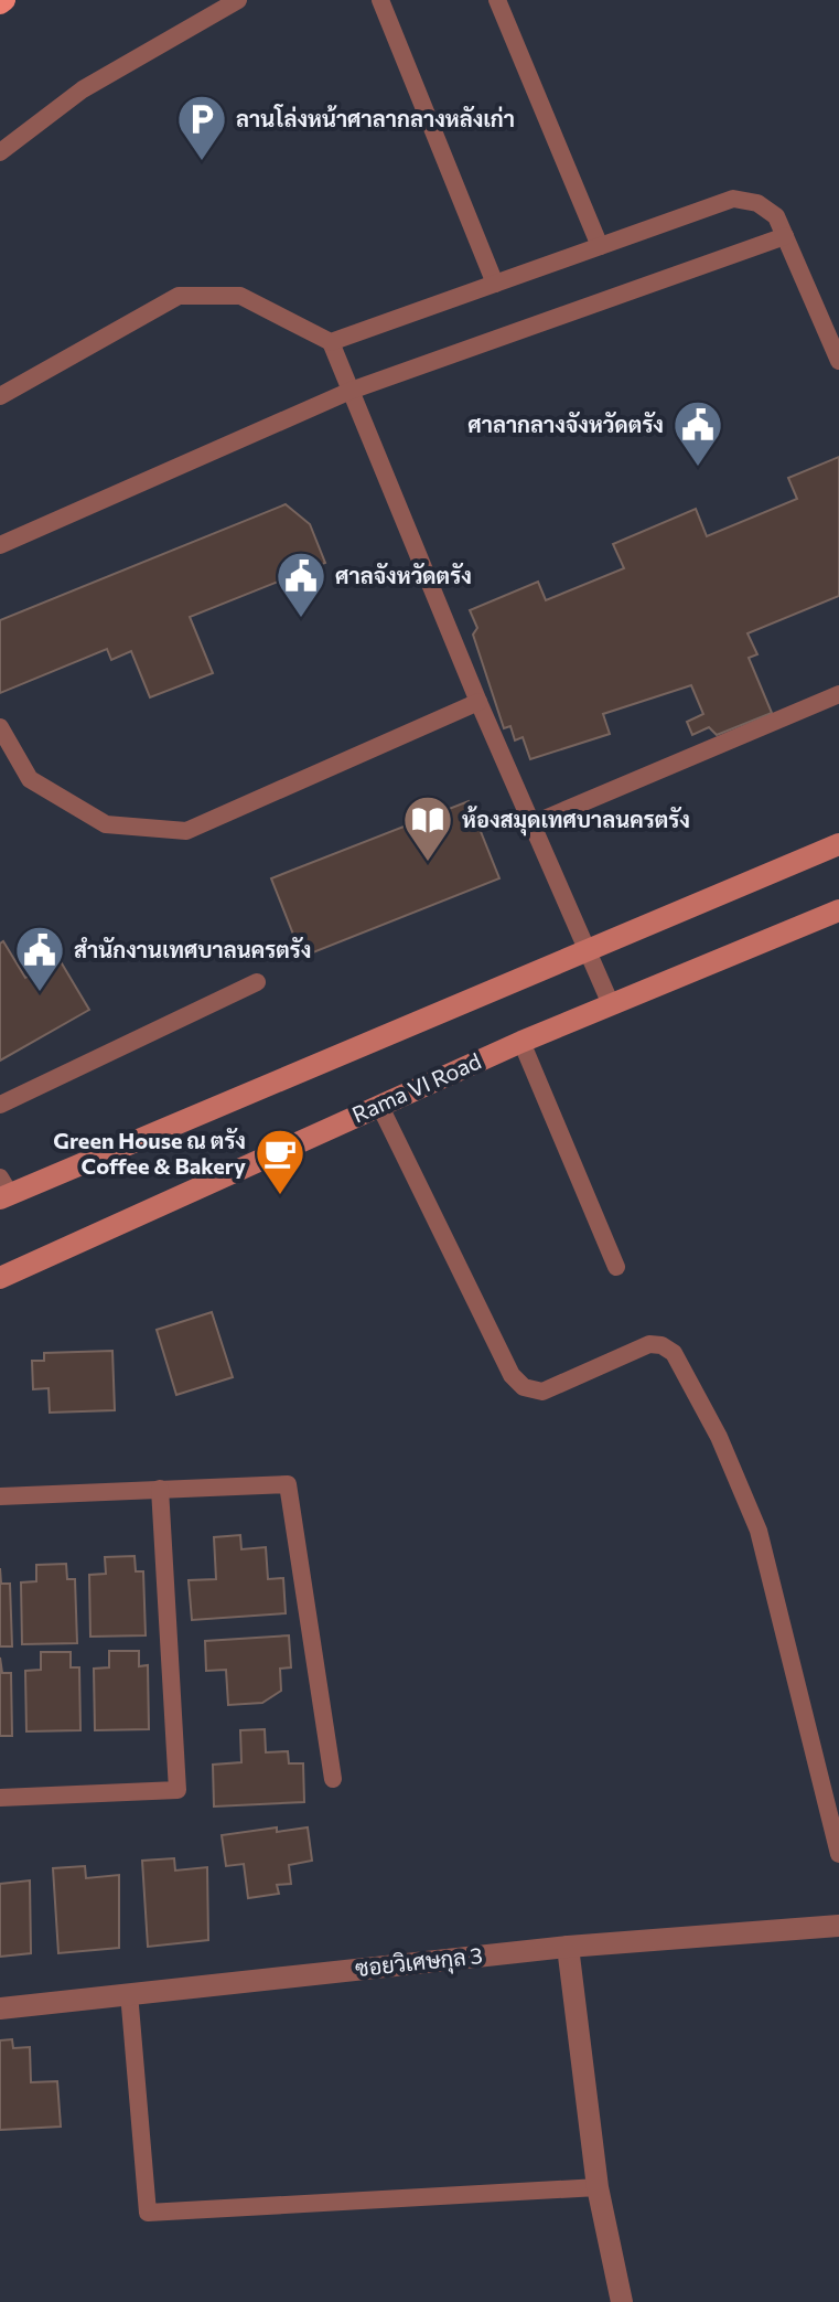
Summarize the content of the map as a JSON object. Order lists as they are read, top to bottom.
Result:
{
  "streets": {
    "street": ["Rama VI Road", "ซอยวิเศษกุล 3"]
  },
  "places": {
    "parking": ["ลานโล่งหน้าศาลากลางหลังเก่า"],
    "public building": ["ศาลากลางจังหวัดตรัง", "ศาลจังหวัดตรัง", "สำนักงานเทศบาลนครตรัง"],
    "library": ["ห้องสมุดเทศบาลนครตรัง"],
    "cafe": ["Green House ณ ตรัง Coffee & Bakery"]
  }
}
